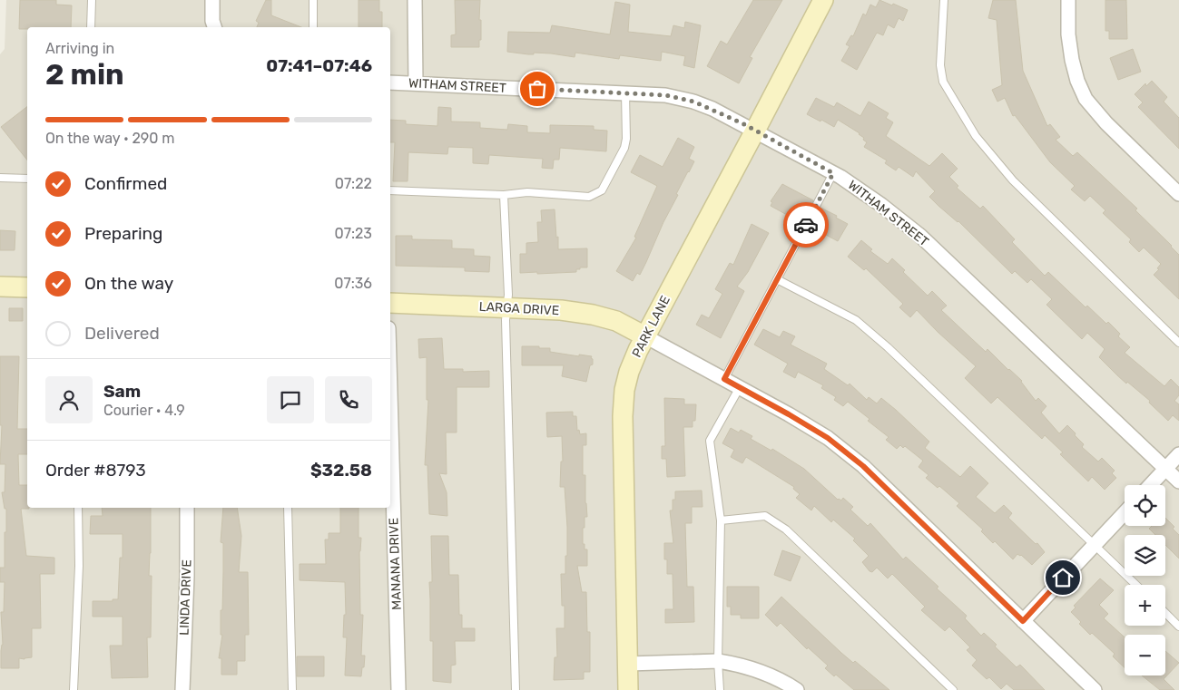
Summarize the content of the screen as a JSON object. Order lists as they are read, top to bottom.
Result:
{
  "streets": {
    "street": [
      "WITHAM STREET",
      "LARGA DRIVE",
      "PARK LANE",
      "MANANA DRIVE",
      "LINDA DRIVE"
    ]
  },
  "crossings": [
    ["WITHAM STREET", "PARK LANE"],
    ["LARGA DRIVE", "PARK LANE"]
  ],
  "page": {
    "heading": ["2 min", "Arriving in", "07:41–07:46"],
    "panel": [
      "Sam",
      "Courier · 4.9",
      "Order #8793",
      "$32.58"
    ],
    "bar": "On the way · 290 m",
    "list": [
      ["Confirmed", "07:22"],
      ["Preparing", "07:23"],
      ["On the way", "07:36"],
      "Delivered"
    ],
    "map_buttons": ["+", "−"]
  }
}
